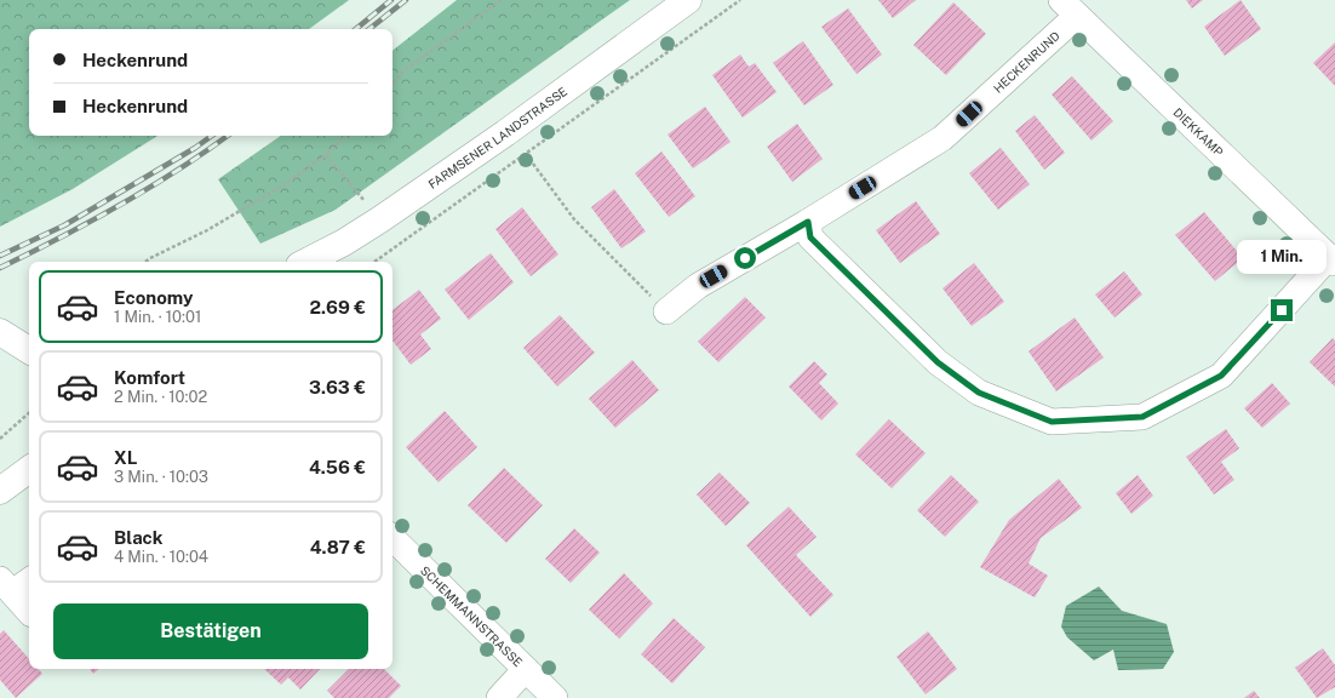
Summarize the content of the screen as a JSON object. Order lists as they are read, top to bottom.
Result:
{
  "streets": {
    "main road": ["FARMSENER LANDSTRASSE"],
    "street": ["HECKENRUND", "DIEKKAMP", "SCHEMMANNSTRASSE"]
  },
  "crossings": [
    ["HECKENRUND", "DIEKKAMP"]
  ],
  "page": {
    "banner": ["Heckenrund", "Heckenrund"],
    "bubble": "1 Min.",
    "list": [
      {
        "name": "Economy",
        "note": "1 Min. · 10:01",
        "value": "2.69 €"
      },
      {
        "name": "Komfort",
        "note": "2 Min. · 10:02",
        "value": "3.63 €"
      },
      {
        "name": "XL",
        "note": "3 Min. · 10:03",
        "value": "4.56 €"
      },
      {
        "name": "Black",
        "note": "4 Min. · 10:04",
        "value": "4.87 €"
      }
    ],
    "buttons": "Bestätigen"
  }
}
